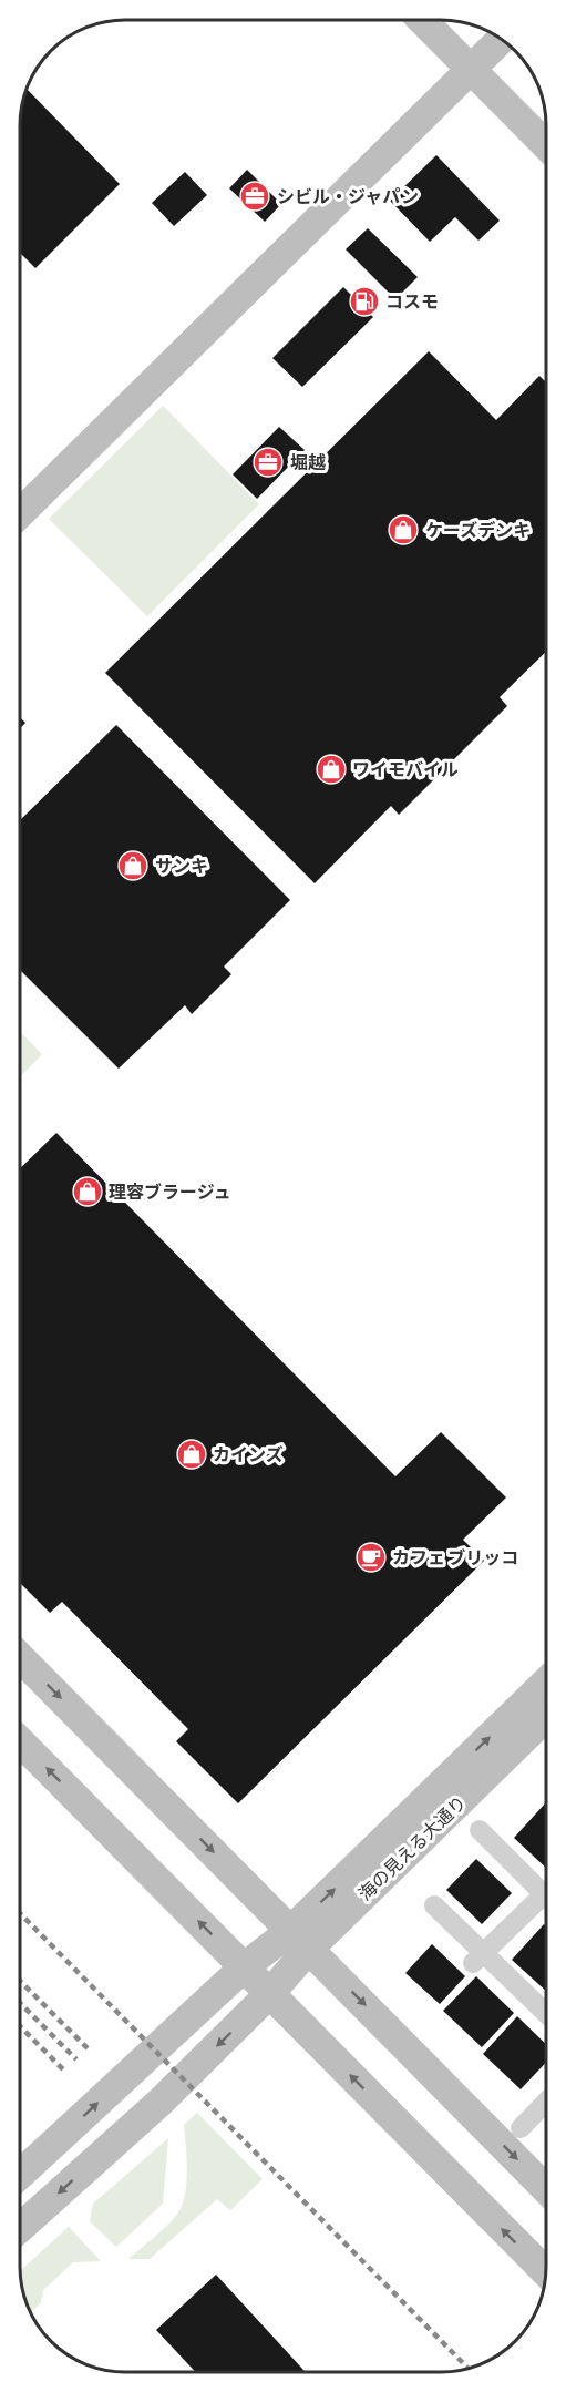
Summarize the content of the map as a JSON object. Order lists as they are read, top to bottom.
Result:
{
  "streets": {
    "street": ["海の見える大通り"]
  },
  "places": {
    "office": ["シビル・ジャパン", "堀越"],
    "fuel station": ["コスモ"],
    "shop": [
      "ケーズデンキ",
      "ワイモバイル",
      "サンキ",
      "理容ブラージュ",
      "カインズ"
    ],
    "cafe": ["カフェ ブリッコ"]
  }
}
